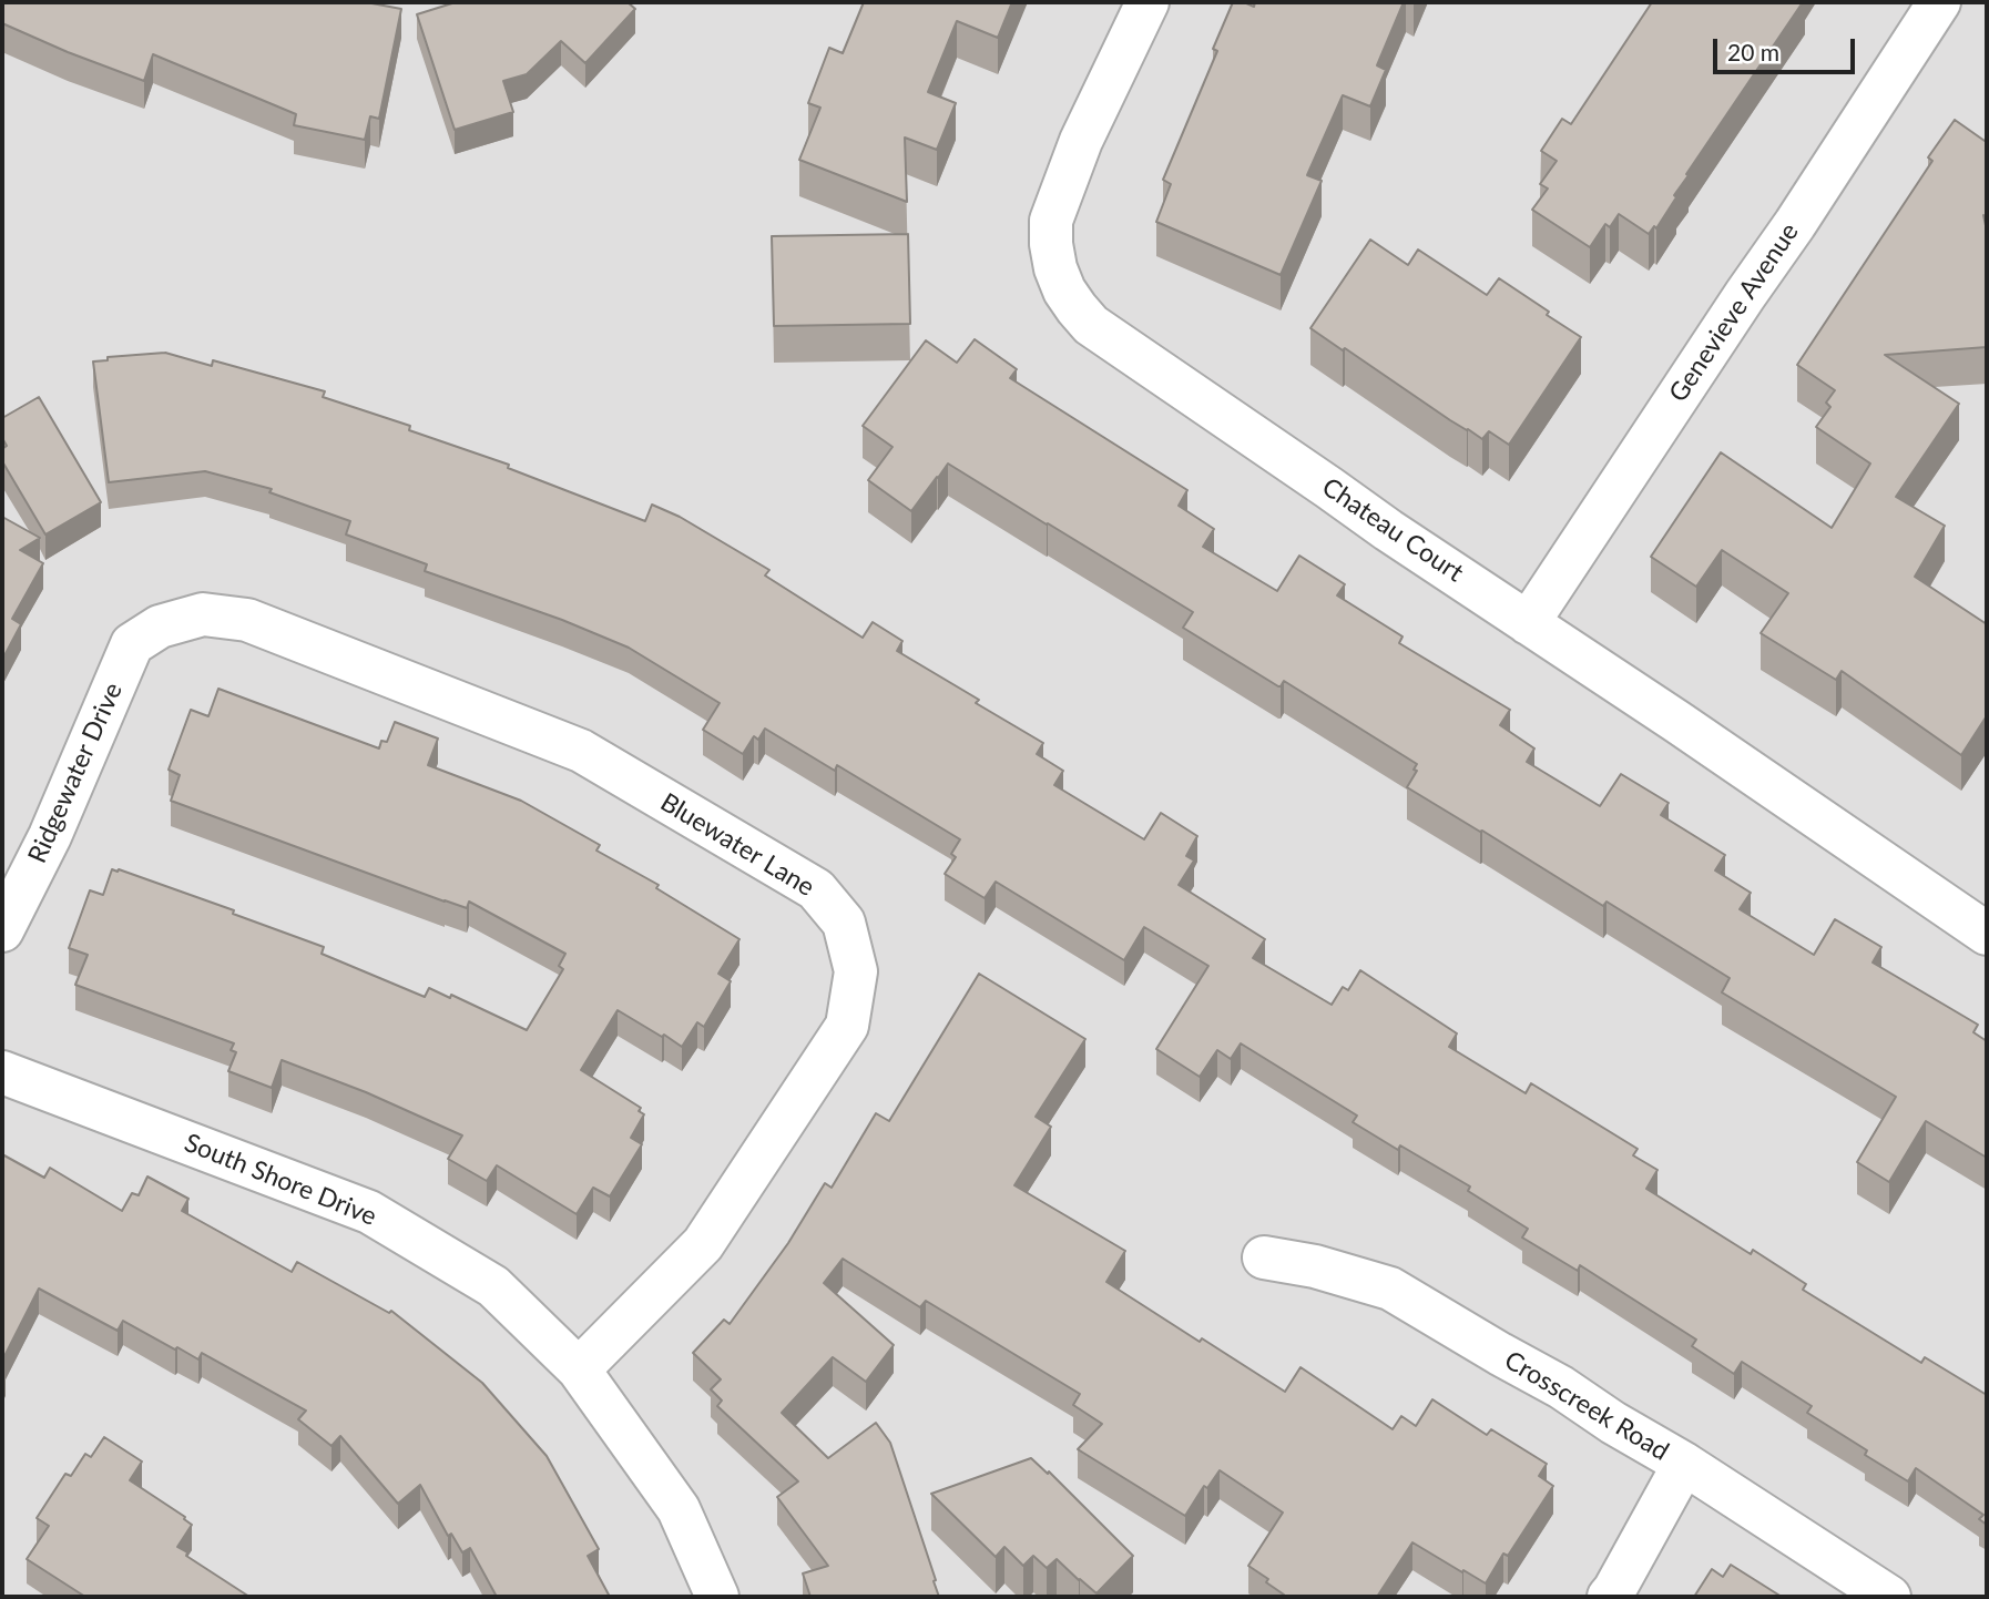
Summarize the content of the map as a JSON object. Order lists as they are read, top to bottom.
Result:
{
  "streets": {
    "street": [
      "Genevieve Avenue",
      "Chateau Court",
      "Ridgewater Drive",
      "Bluewater Lane",
      "South Shore Drive",
      "Crosscreek Road"
    ]
  },
  "crossings": [
    ["Genevieve Avenue", "Chateau Court"],
    ["Ridgewater Drive", "Bluewater Lane"],
    ["Bluewater Lane", "South Shore Drive"]
  ],
  "scale_bar": "20 m"
}
